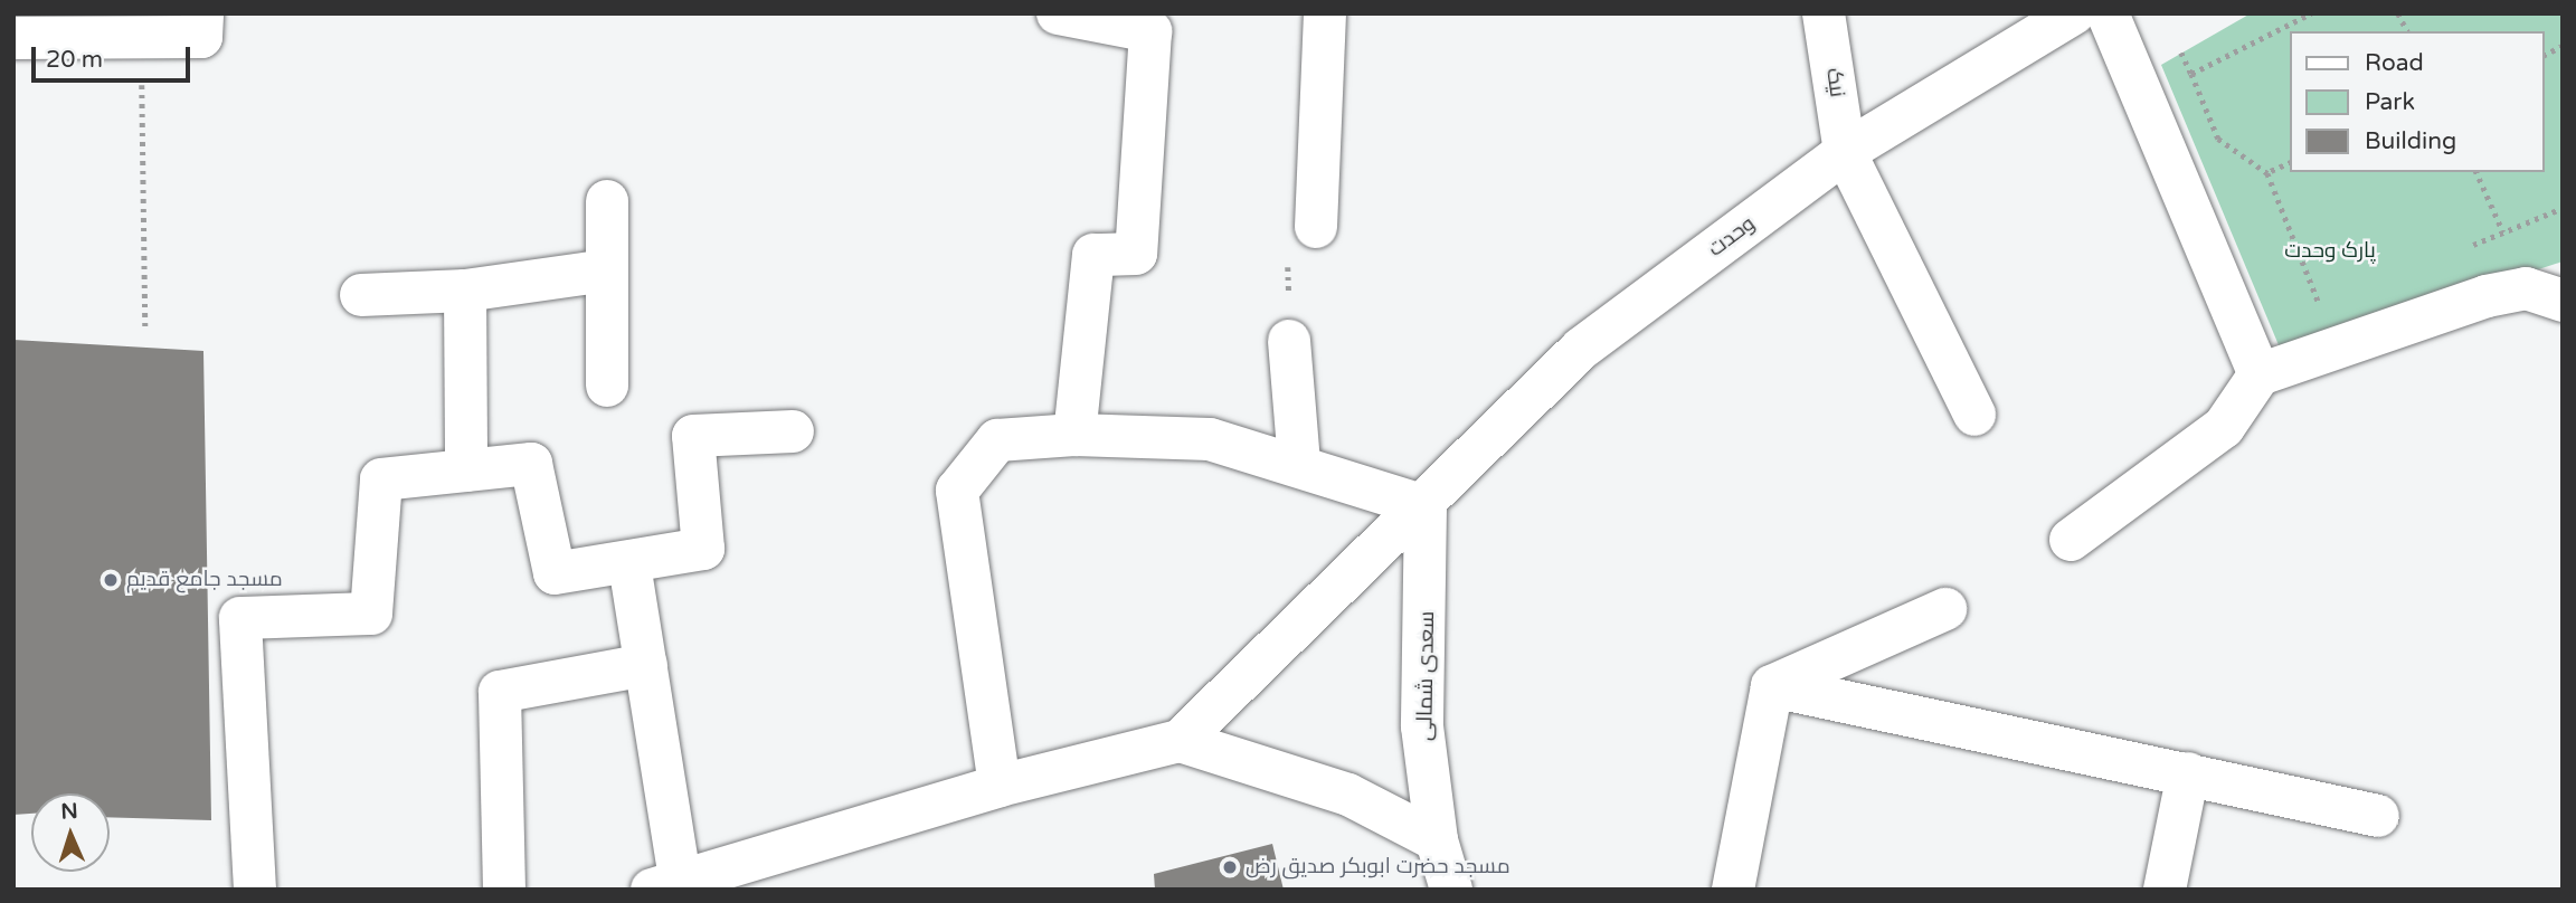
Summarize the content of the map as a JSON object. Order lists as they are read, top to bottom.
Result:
{
  "streets": {
    "street": ["نیک", "وحدت", "سعدی شمالی"]
  },
  "crossings": [
    ["نیک", "وحدت"],
    ["وحدت", "سعدی شمالی"]
  ],
  "parks": ["پارک وحدت"],
  "places": ["مسجد جامع قدیم", "مسجد حضرت ابوبکر صدیق رض"],
  "legend": ["Road", "Park", "Building"],
  "scale_bar": "20 m",
  "north": "top"
}
